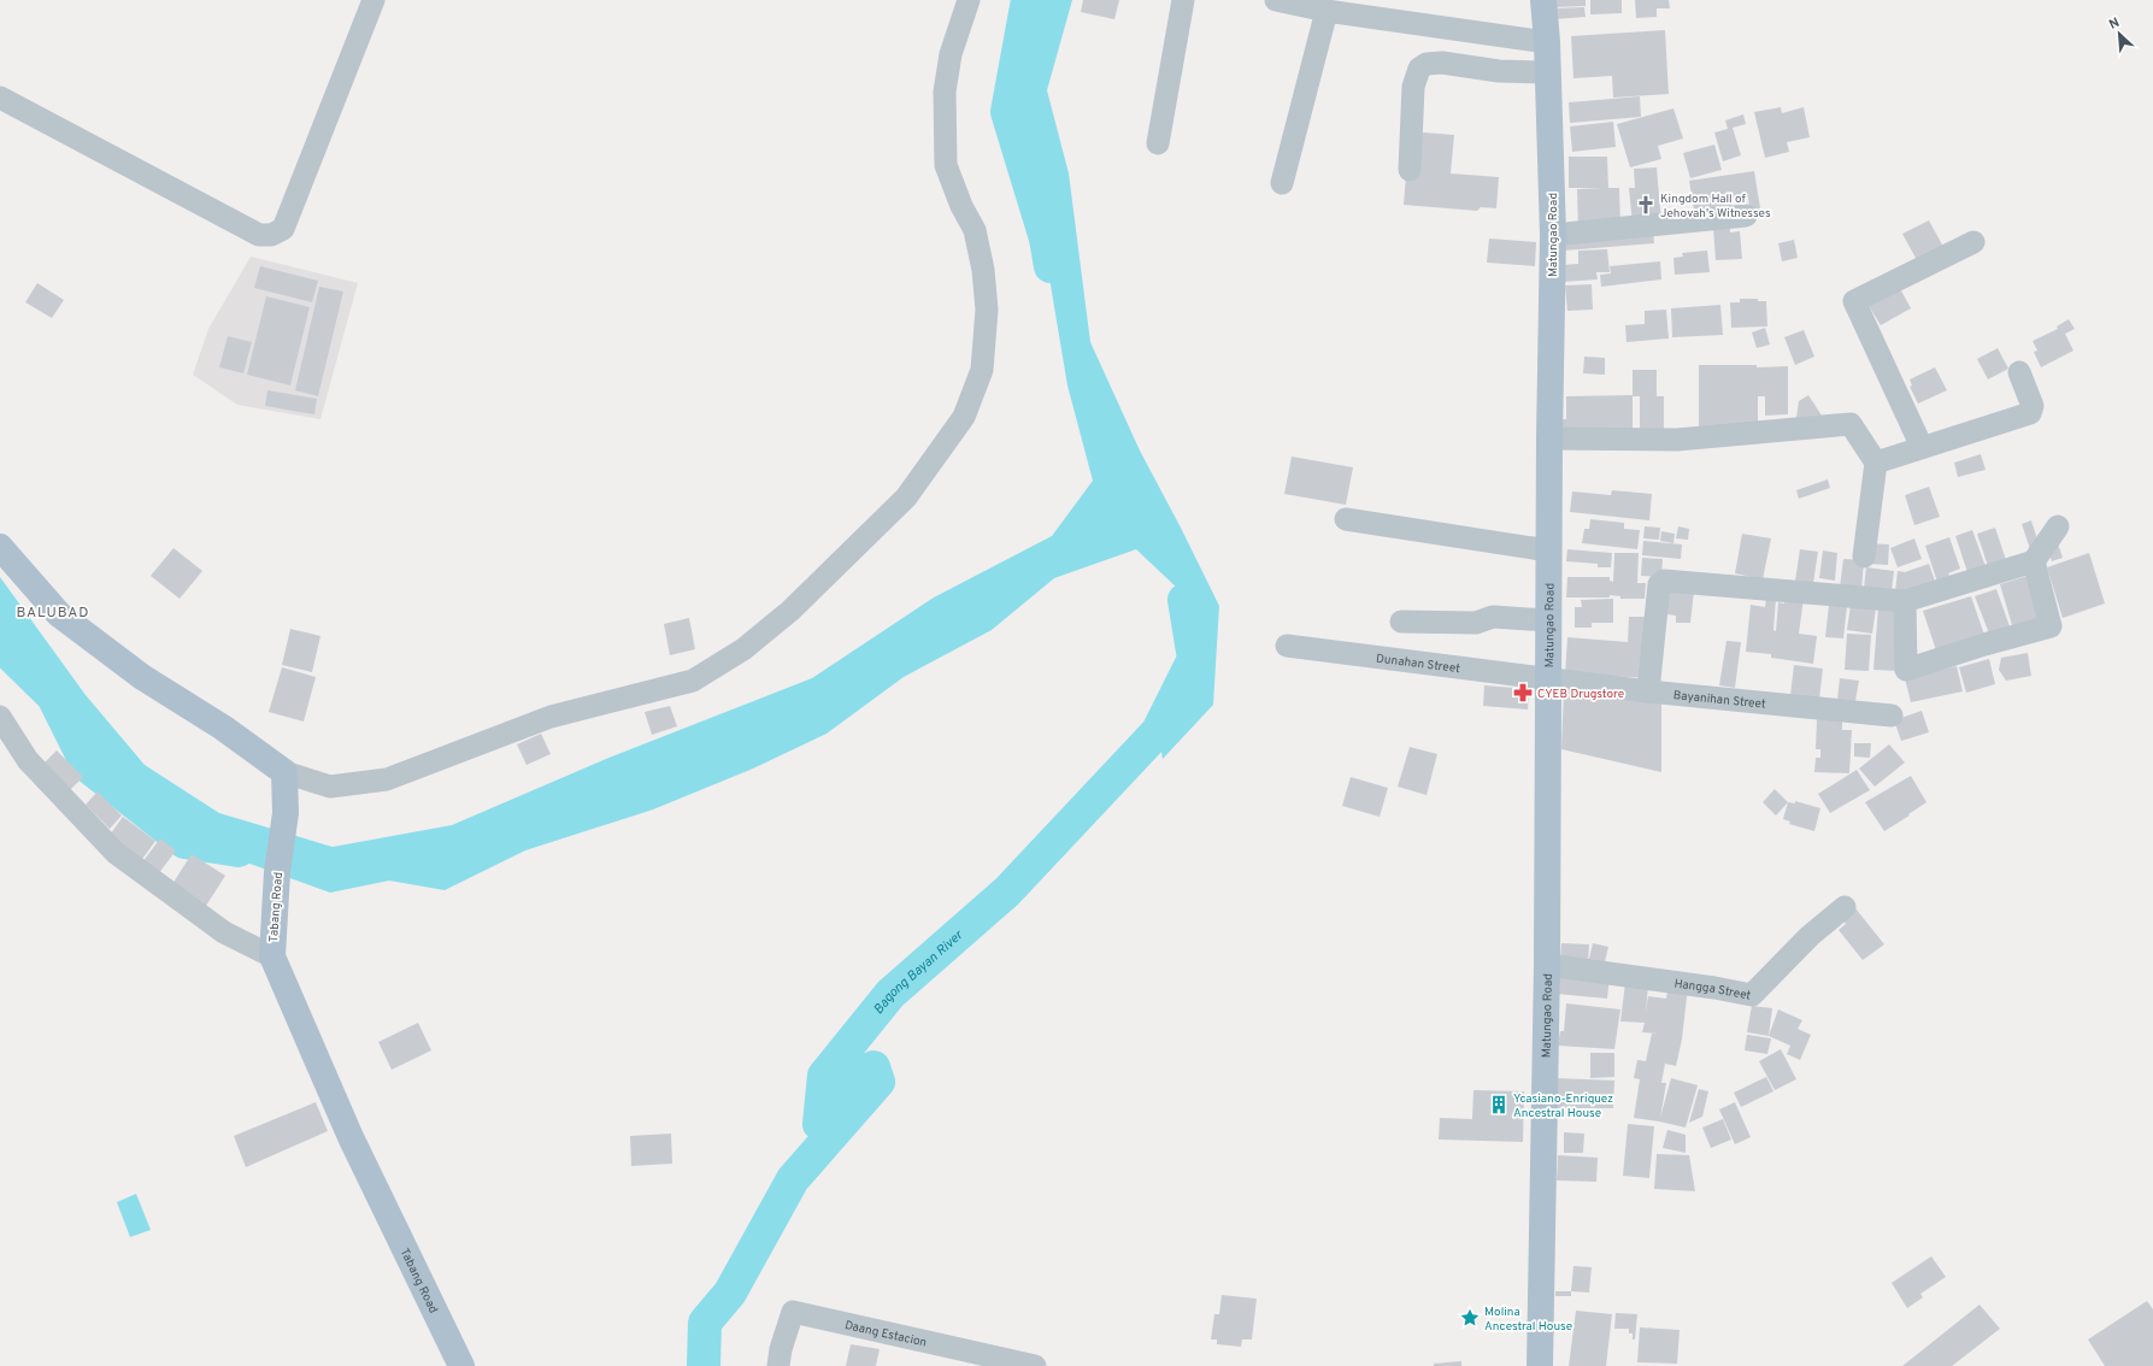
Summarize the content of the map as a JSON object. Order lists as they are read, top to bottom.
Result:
{
  "streets": {
    "main road": ["Matungao Road", "Tabang Road"],
    "street": [
      "Dunahan Street",
      "Bayanihan Street",
      "Hangga Street",
      "Daang Estacion"
    ]
  },
  "crossings": [
    ["Matungao Road", "Dunahan Street"],
    ["Matungao Road", "Bayanihan Street"],
    ["Matungao Road", "Hangga Street"],
    ["Dunahan Street", "Bayanihan Street"]
  ],
  "districts": ["BALUBAD"],
  "water": ["Bagong Bayan River"],
  "places": {
    "church": ["Kingdom Hall of Jehovah's Witnesses"],
    "pharmacy": ["CYEB Drugstore"],
    "building": ["Ycasiano-Enriquez Ancestral House"],
    "place": ["Molina Ancestral House"]
  },
  "north": "top left"
}
